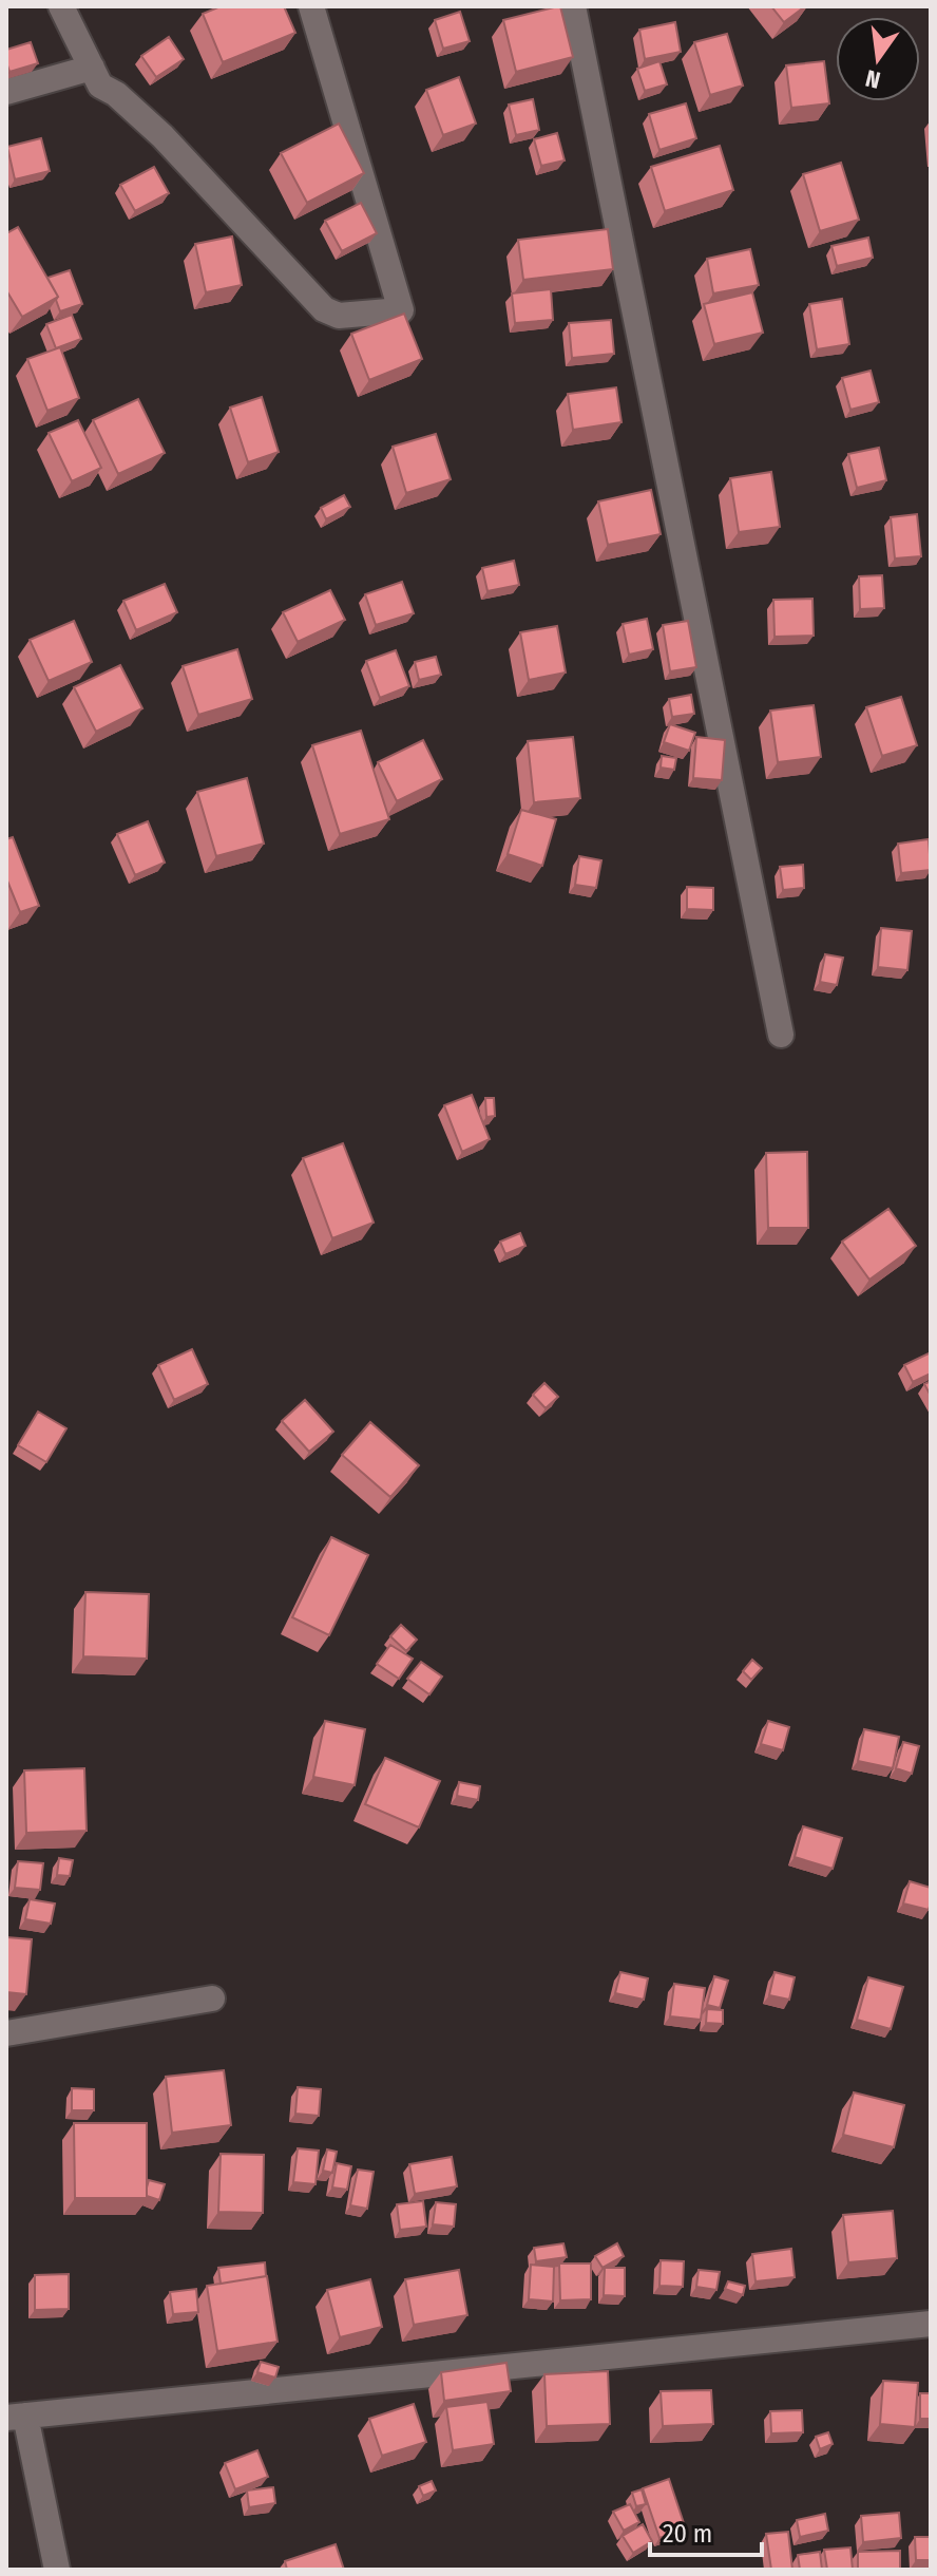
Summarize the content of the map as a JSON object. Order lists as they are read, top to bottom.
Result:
{
  "scale_bar": "20 m",
  "north": "bottom"
}
